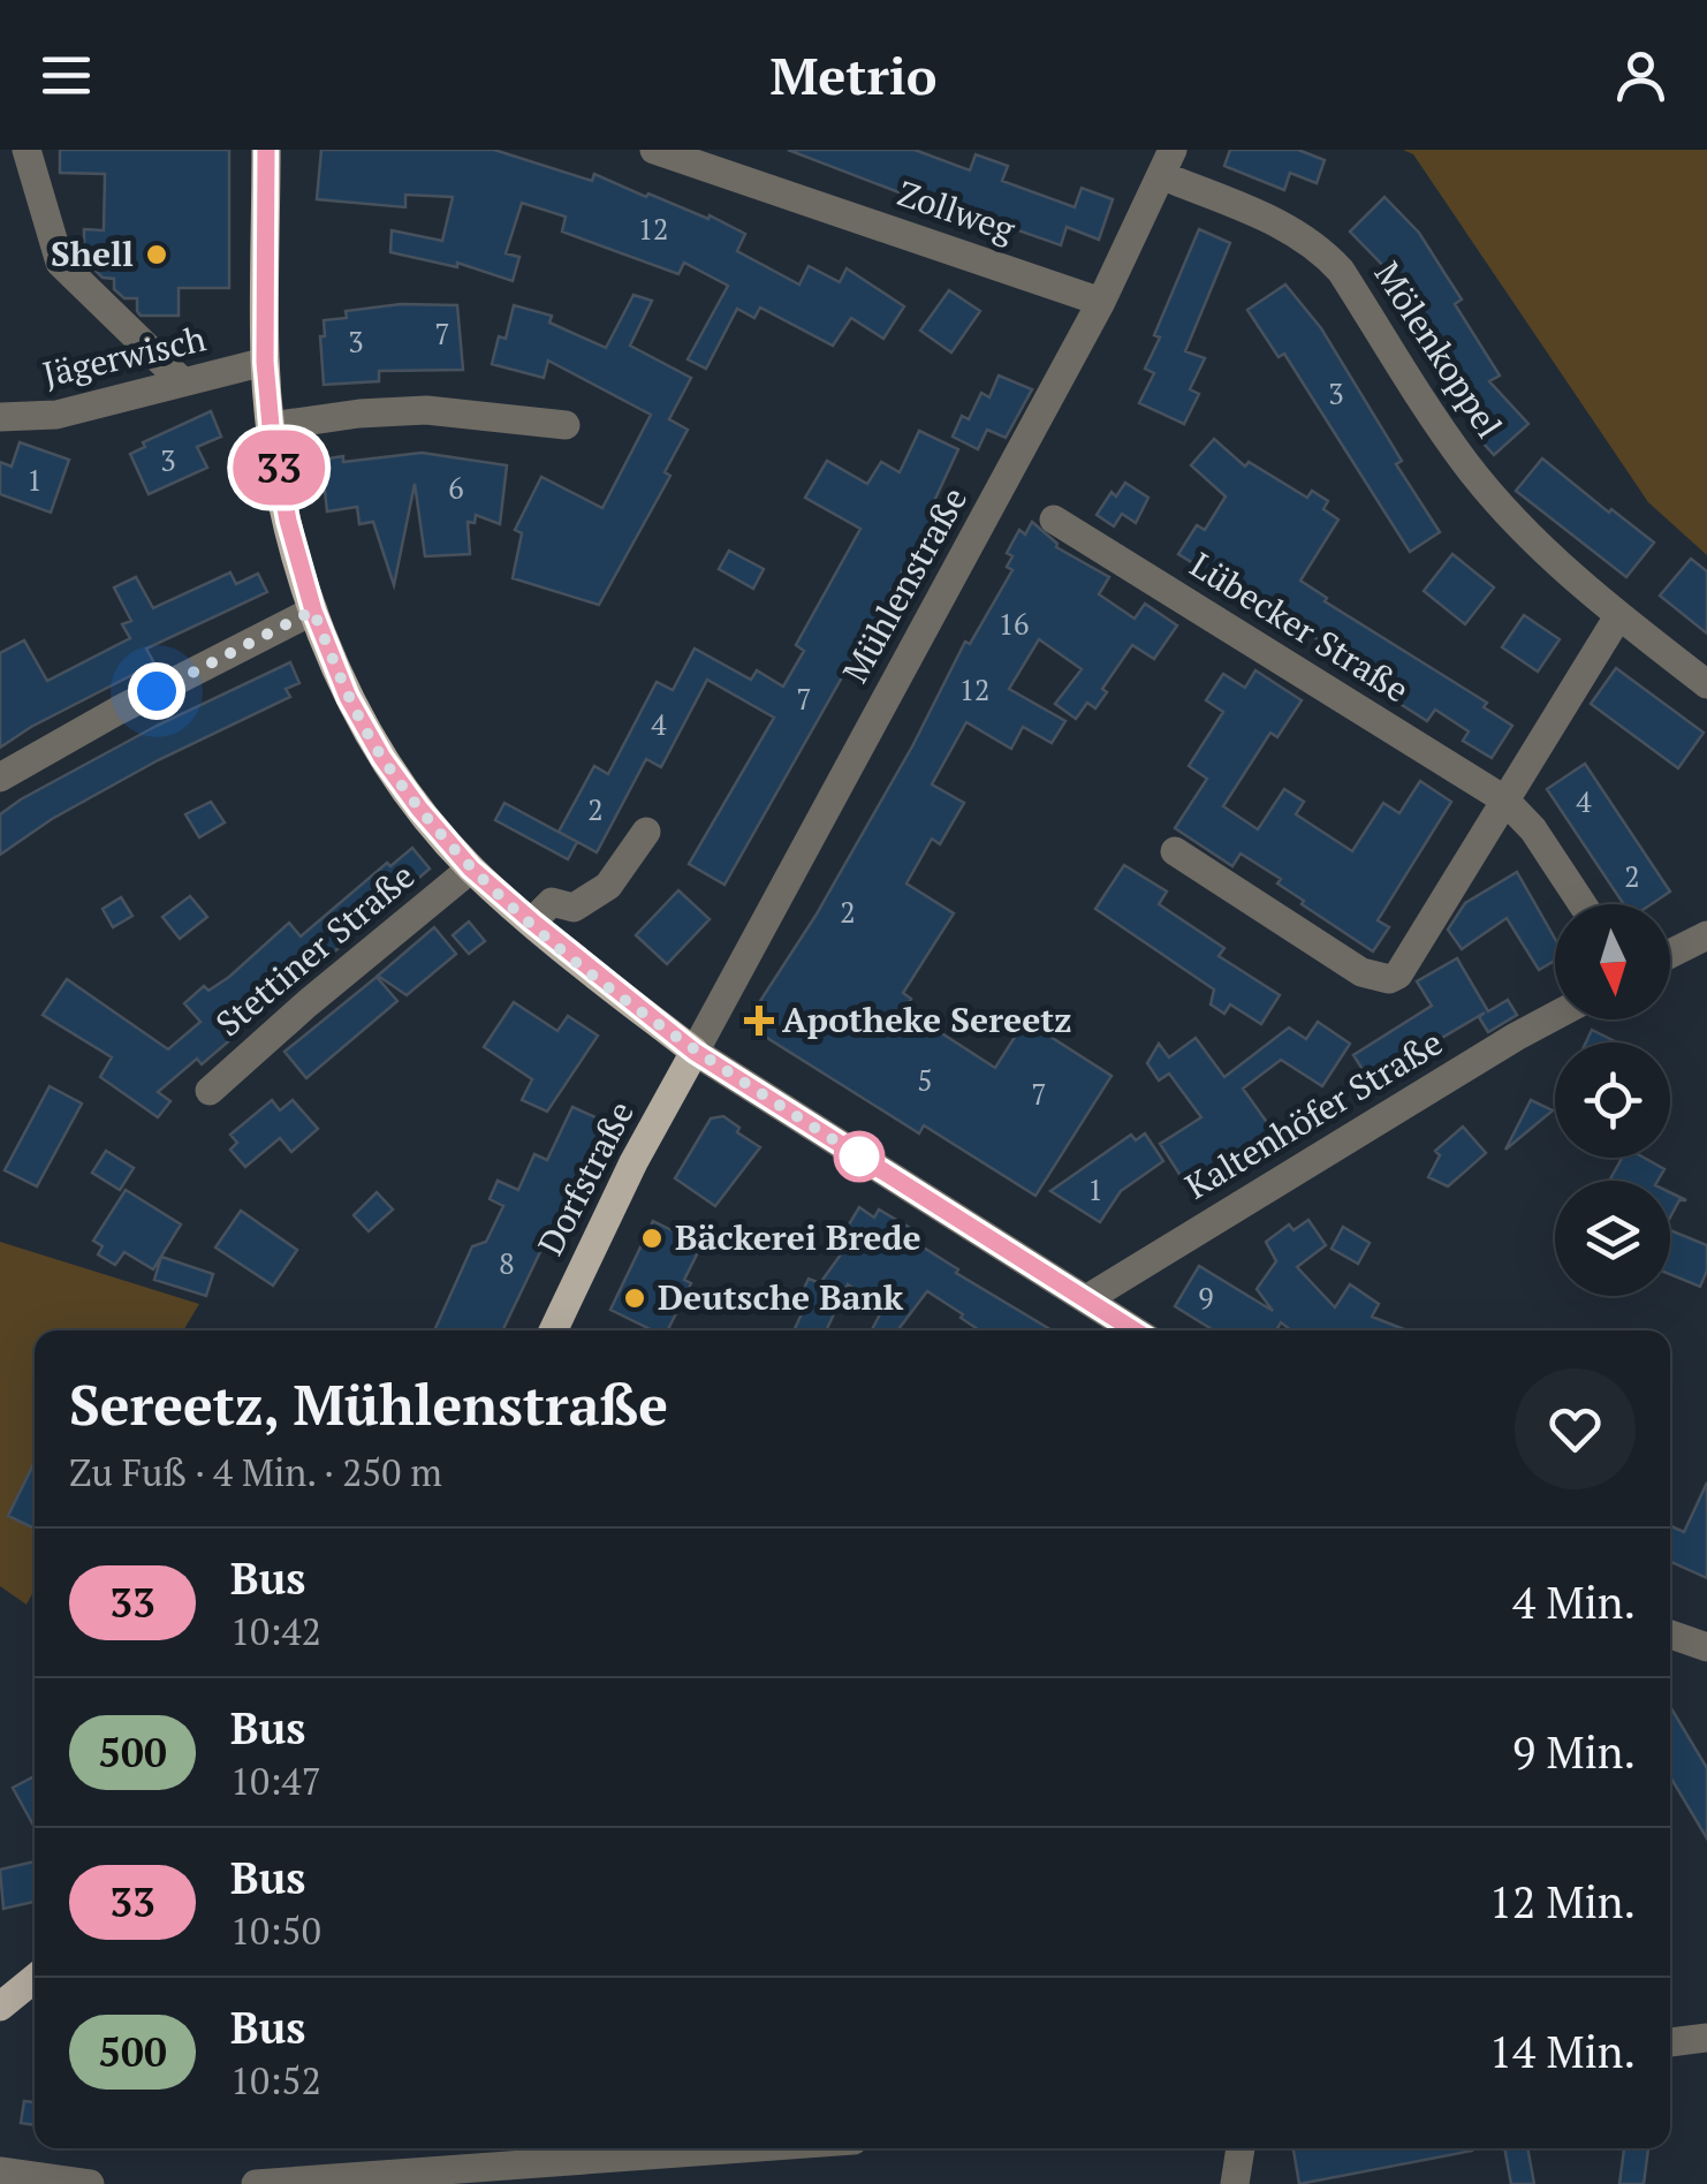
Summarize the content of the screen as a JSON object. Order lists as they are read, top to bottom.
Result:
{
  "streets": {
    "main road": ["Dorfstraße"],
    "street": [
      "Zollweg",
      "Mölenkoppel",
      "Jägerwisch",
      "Mühlenstraße",
      "Lübecker Straße",
      "Stettiner Straße",
      "Kaltenhöfer Straße"
    ]
  },
  "crossings": [
    ["Zollweg", "Mühlenstraße"],
    ["Mölenkoppel", "Mühlenstraße"],
    ["Mühlenstraße", "Dorfstraße"]
  ],
  "places": {
    "other": ["Shell", "Bäckerei Brede", "Deutsche Bank"],
    "health": ["Apotheke Sereetz"]
  },
  "lines": ["bus line 33"],
  "house_numbers": [
    "12",
    "7",
    "3",
    "3",
    "3",
    "1",
    "6",
    "16",
    "12",
    "7",
    "4",
    "4",
    "2",
    "2",
    "2",
    "5",
    "7",
    "1",
    "8",
    "9"
  ],
  "north": "bottom",
  "page": {
    "header": "Metrio",
    "on_map": "33",
    "heading": ["Sereetz, Mühlenstraße", "Zu Fuß · 4 Min. · 250 m"],
    "list": [
      {
        "mark": "33",
        "name": "Bus",
        "note": "10:42",
        "value": "4 Min."
      },
      {
        "mark": "500",
        "name": "Bus",
        "note": "10:47",
        "value": "9 Min."
      },
      {
        "mark": "33",
        "name": "Bus",
        "note": "10:50",
        "value": "12 Min."
      },
      {
        "mark": "500",
        "name": "Bus",
        "note": "10:52",
        "value": "14 Min."
      }
    ]
  }
}
